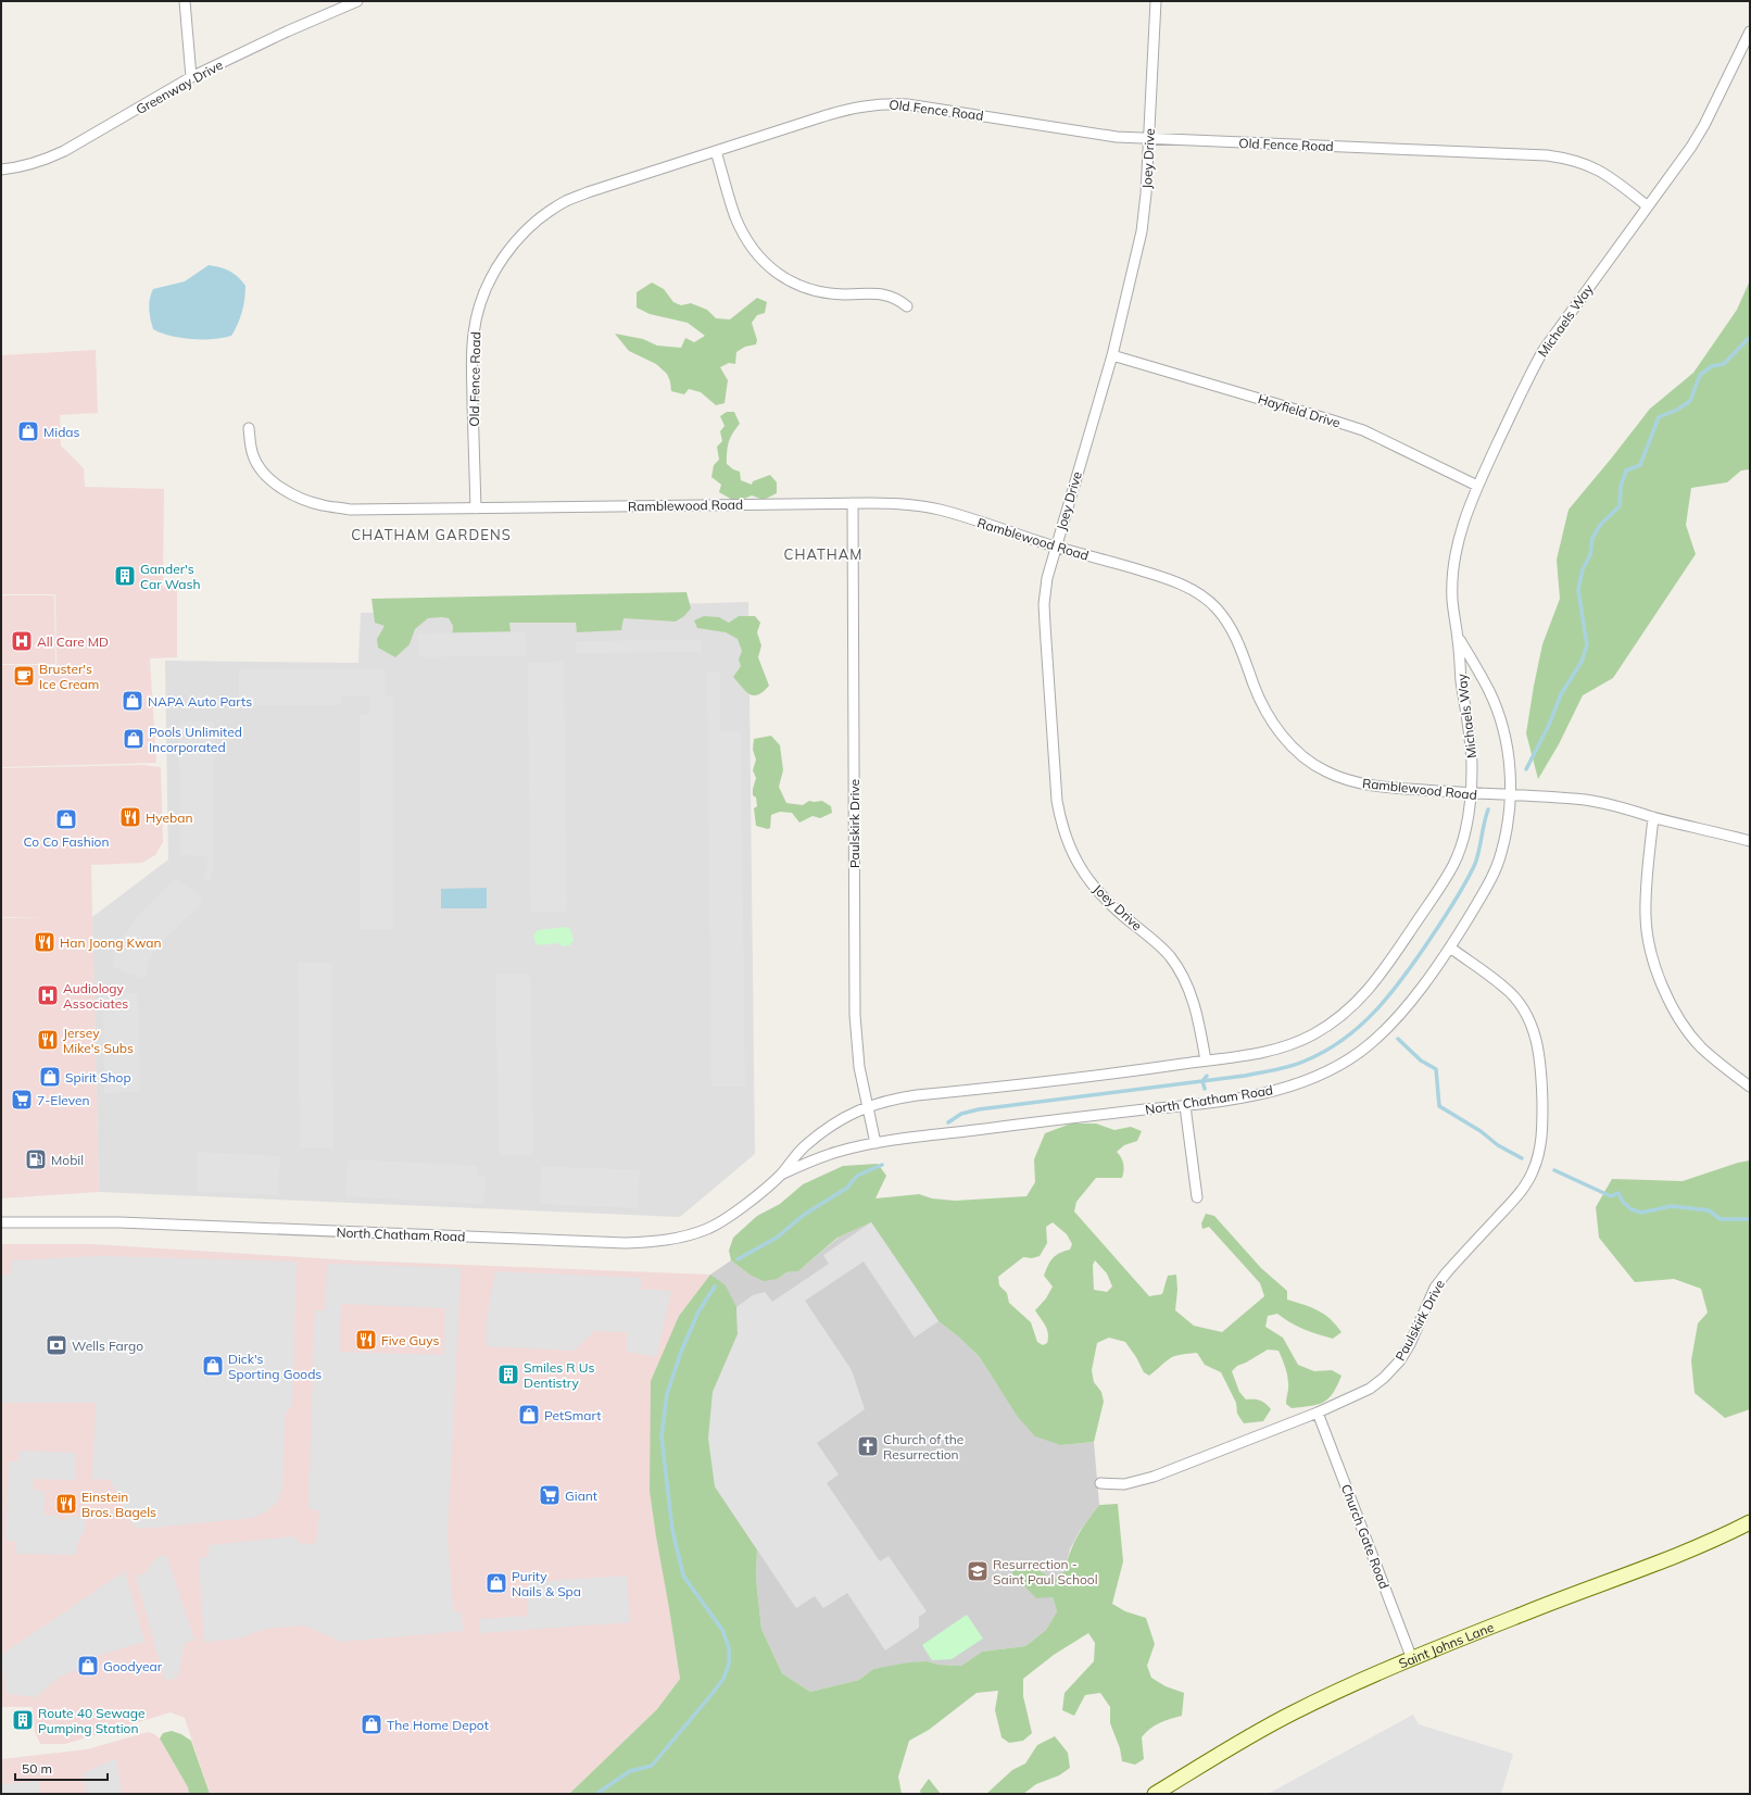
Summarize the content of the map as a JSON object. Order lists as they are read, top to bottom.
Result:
{
  "streets": {
    "street": [
      "Greenway Drive",
      "Old Fence Road",
      "Joey Drive",
      "Michaels Way",
      "Hayfield Drive",
      "Ramblewood Road",
      "Paulskirk Drive",
      "North Chatham Road",
      "Church Gate Road",
      "Saint Johns Lane"
    ]
  },
  "crossings": [
    ["Old Fence Road", "Joey Drive"],
    ["Old Fence Road", "Michaels Way"],
    ["Old Fence Road", "Ramblewood Road"],
    ["Joey Drive", "Hayfield Drive"],
    ["Joey Drive", "Ramblewood Road"],
    ["Joey Drive", "North Chatham Road"],
    ["Michaels Way", "Hayfield Drive"],
    ["Michaels Way", "Ramblewood Road"],
    ["Michaels Way", "North Chatham Road"],
    ["Ramblewood Road", "Paulskirk Drive"],
    ["Ramblewood Road", "North Chatham Road"],
    ["Paulskirk Drive", "North Chatham Road"],
    ["Paulskirk Drive", "Church Gate Road"],
    ["Church Gate Road", "Saint Johns Lane"]
  ],
  "districts": ["CHATHAM GARDENS", "CHATHAM"],
  "places": {
    "shop": [
      "Midas",
      "NAPA Auto Parts",
      "Pools Unlimited Incorporated",
      "Co Co Fashion",
      "Spirit Shop",
      "Dick's Sporting Goods",
      "PetSmart",
      "Purity Nails & Spa",
      "Goodyear",
      "The Home Depot"
    ],
    "building": ["Gander's Car Wash", "Smiles R Us Dentistry", "Route 40 Sewage Pumping Station"],
    "hospital": ["All Care MD", "Audiology Associates"],
    "cafe": ["Bruster's Ice Cream"],
    "restaurant": [
      "Hyeban",
      "Han Joong Kwan",
      "Jersey Mike's Subs",
      "Five Guys",
      "Einstein Bros. Bagels"
    ],
    "supermarket": ["7-Eleven", "Giant"],
    "fuel station": ["Mobil"],
    "bank": ["Wells Fargo"],
    "church": ["Church of the Resurrection"],
    "school or university": ["Resurrection - Saint Paul School"]
  },
  "scale_bar": "50 m"
}
